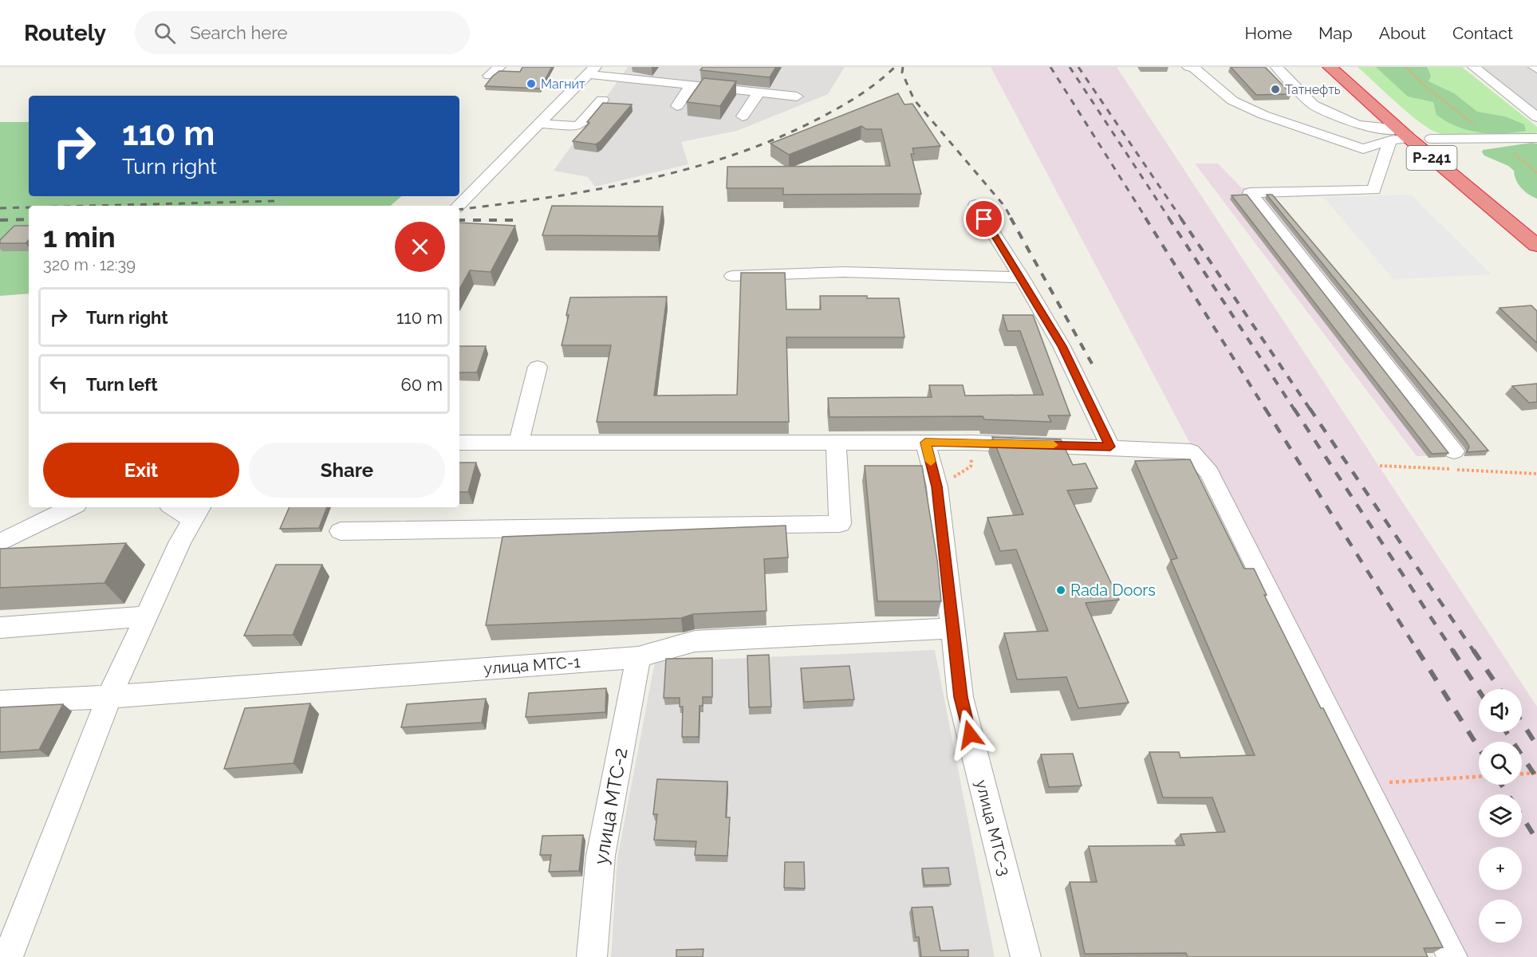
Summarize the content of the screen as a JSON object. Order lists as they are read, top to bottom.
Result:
{
  "streets": {
    "highway": ["Р-241"],
    "street": ["улица МТС-1", "улица МТС-2", "улица МТС-3"]
  },
  "crossings": [
    ["улица МТС-1", "улица МТС-2"],
    ["улица МТС-1", "улица МТС-3"]
  ],
  "places": ["Магнит", "Татнефть", "Rada Doors"],
  "page": {
    "header": "Routely",
    "search": "Search here",
    "nav": [
      "Home",
      "Map",
      "About",
      "Contact"
    ],
    "turn": ["110 m", "Turn right"],
    "heading": ["1 min", "320 m · 12:39"],
    "list": [
      {
        "name": "Turn right",
        "value": "110 m"
      },
      {
        "name": "Turn left",
        "value": "60 m"
      }
    ],
    "buttons": ["Exit", "Share"],
    "map_buttons": ["+", "−"]
  }
}
